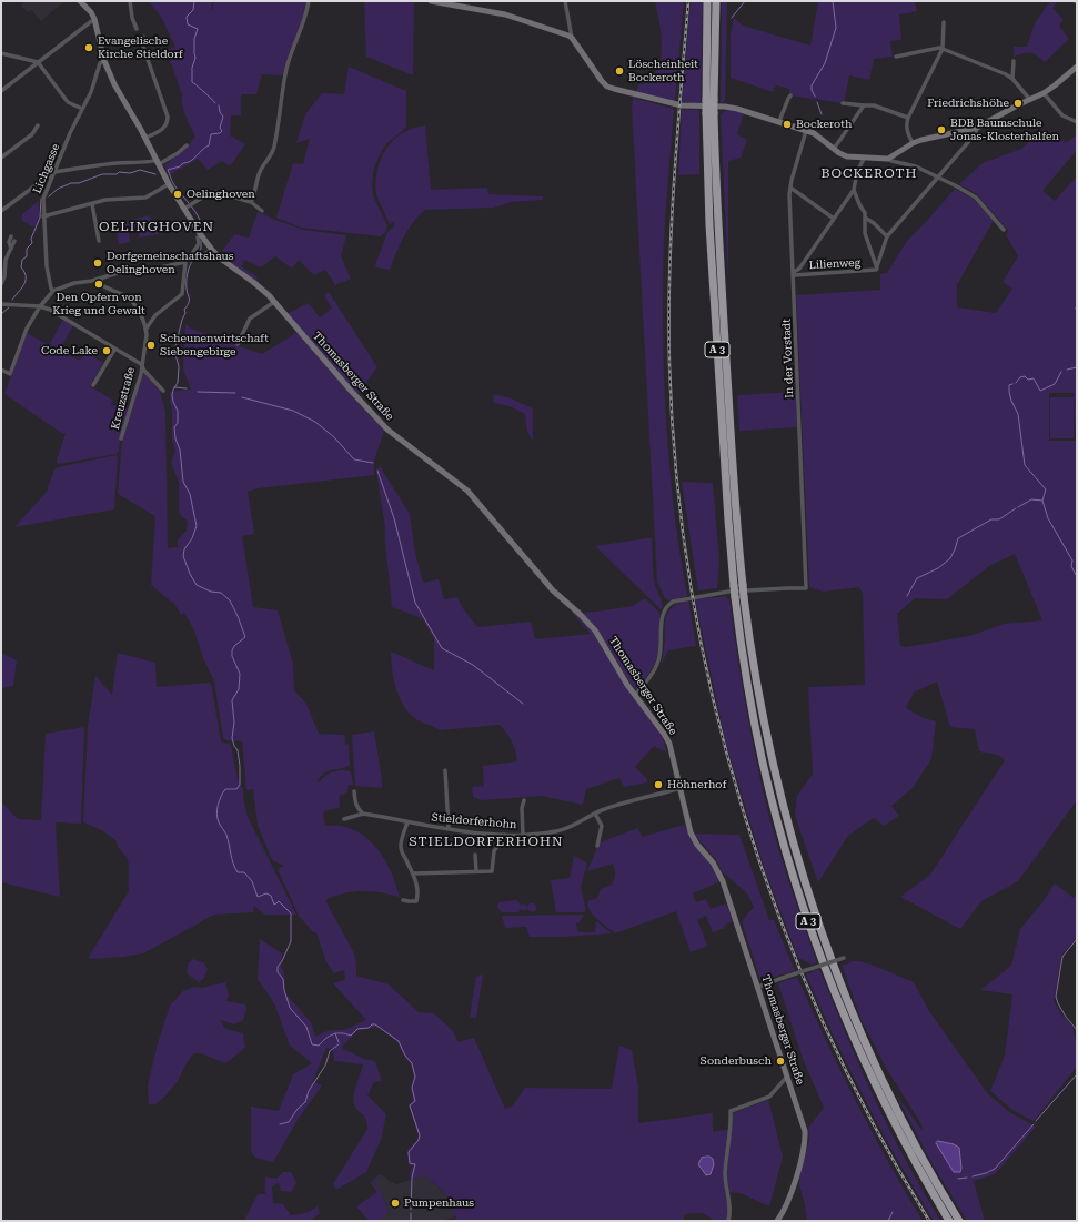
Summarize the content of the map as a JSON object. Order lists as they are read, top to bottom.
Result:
{
  "streets": {
    "highway": ["A 3"],
    "main road": ["Thomasberger Straße"],
    "street": [
      "Lichgasse",
      "Lilienweg",
      "In der Vorstadt",
      "Kreuzstraße",
      "Stieldorferhohn"
    ]
  },
  "crossings": [
    ["Lichgasse", "Thomasberger Straße"],
    ["Lilienweg", "In der Vorstadt"],
    ["In der Vorstadt", "Thomasberger Straße"],
    ["Thomasberger Straße", "Stieldorferhohn"]
  ],
  "districts": ["BOCKEROTH", "OELINGHOVEN", "STIELDORFERHOHN"],
  "places": [
    "Evangelische Kirche Stieldorf",
    "Löscheinheit Bockeroth",
    "Friedrichshöhe",
    "Bockeroth",
    "BDB Baumschule Jonas-Klosterhalfen",
    "Oelinghoven",
    "Dorfgemeinschaftshaus Oelinghoven",
    "Den Opfern von Krieg und Gewalt",
    "Scheunenwirtschaft Siebengebirge",
    "Code Lake",
    "Höhnerhof",
    "Sonderbusch",
    "Pumpenhaus"
  ]
}
